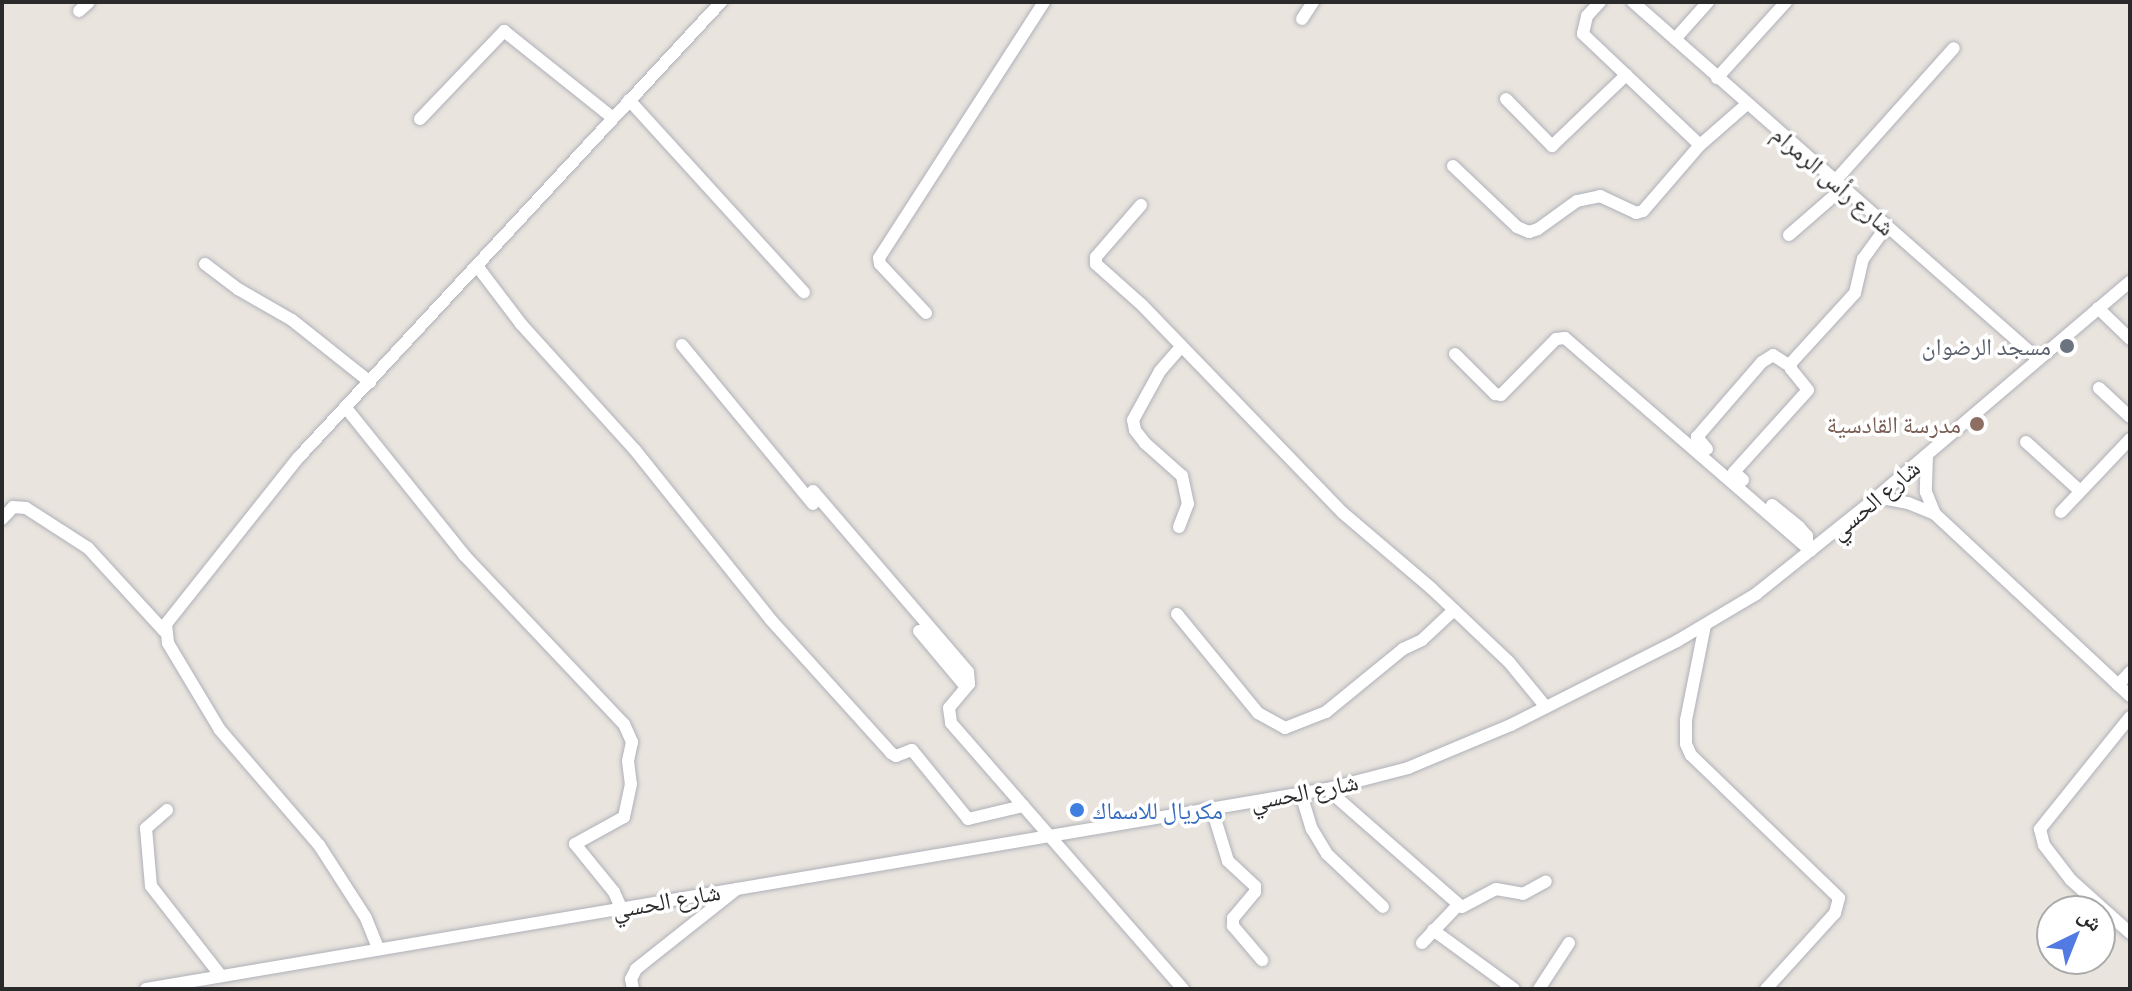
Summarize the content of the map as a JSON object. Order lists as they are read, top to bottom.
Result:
{
  "streets": {
    "street": ["شارع رأس الرمرام", "شارع الحسي"]
  },
  "crossings": [
    ["شارع رأس الرمرام", "شارع الحسي"]
  ],
  "places": ["مسجد الرضوان", "مدرسة القادسية", "مكريال للاسماك"],
  "north": "top right"
}
